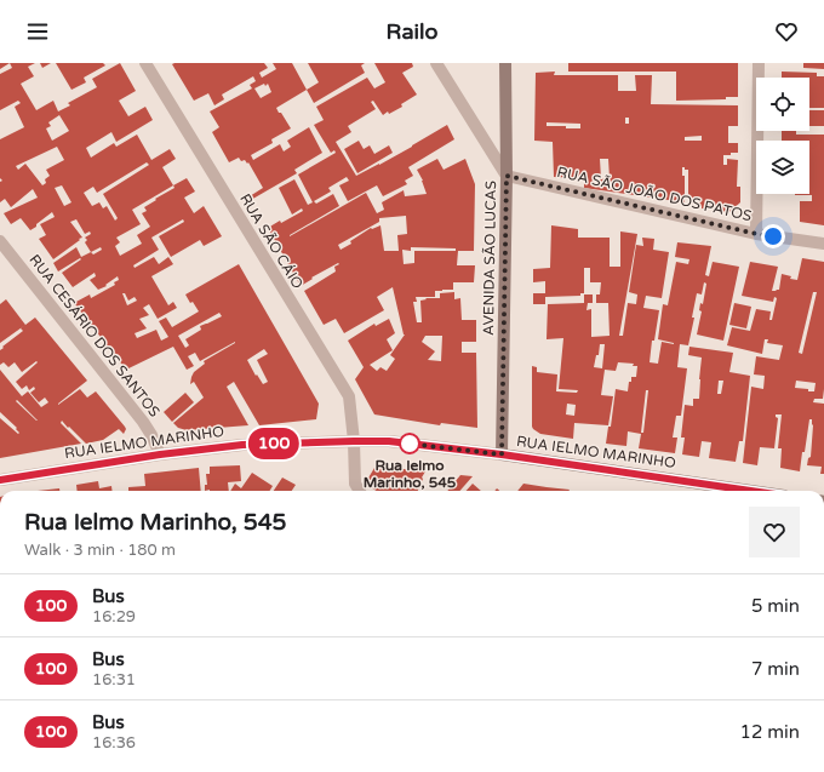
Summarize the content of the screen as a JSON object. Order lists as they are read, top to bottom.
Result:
{
  "streets": {
    "street": [
      "RUA SÃO JOÃO DOS PATOS",
      "RUA SÃO CÁIO",
      "AVENIDA SÃO LUCAS",
      "RUA CESÁRIO DOS SANTOS",
      "RUA IELMO MARINHO"
    ]
  },
  "crossings": [
    ["RUA SÃO JOÃO DOS PATOS", "AVENIDA SÃO LUCAS"],
    ["RUA SÃO CÁIO", "RUA IELMO MARINHO"],
    ["AVENIDA SÃO LUCAS", "RUA IELMO MARINHO"],
    ["RUA CESÁRIO DOS SANTOS", "RUA IELMO MARINHO"]
  ],
  "places": ["Rua Ielmo Marinho, 545"],
  "lines": ["bus line 100"],
  "page": {
    "header": "Railo",
    "on_map": "100",
    "heading": ["Rua Ielmo Marinho, 545", "Walk · 3 min · 180 m"],
    "list": [
      {
        "mark": "100",
        "name": "Bus",
        "note": "16:29",
        "value": "5 min"
      },
      {
        "mark": "100",
        "name": "Bus",
        "note": "16:31",
        "value": "7 min"
      },
      {
        "mark": "100",
        "name": "Bus",
        "note": "16:36",
        "value": "12 min"
      }
    ]
  }
}
